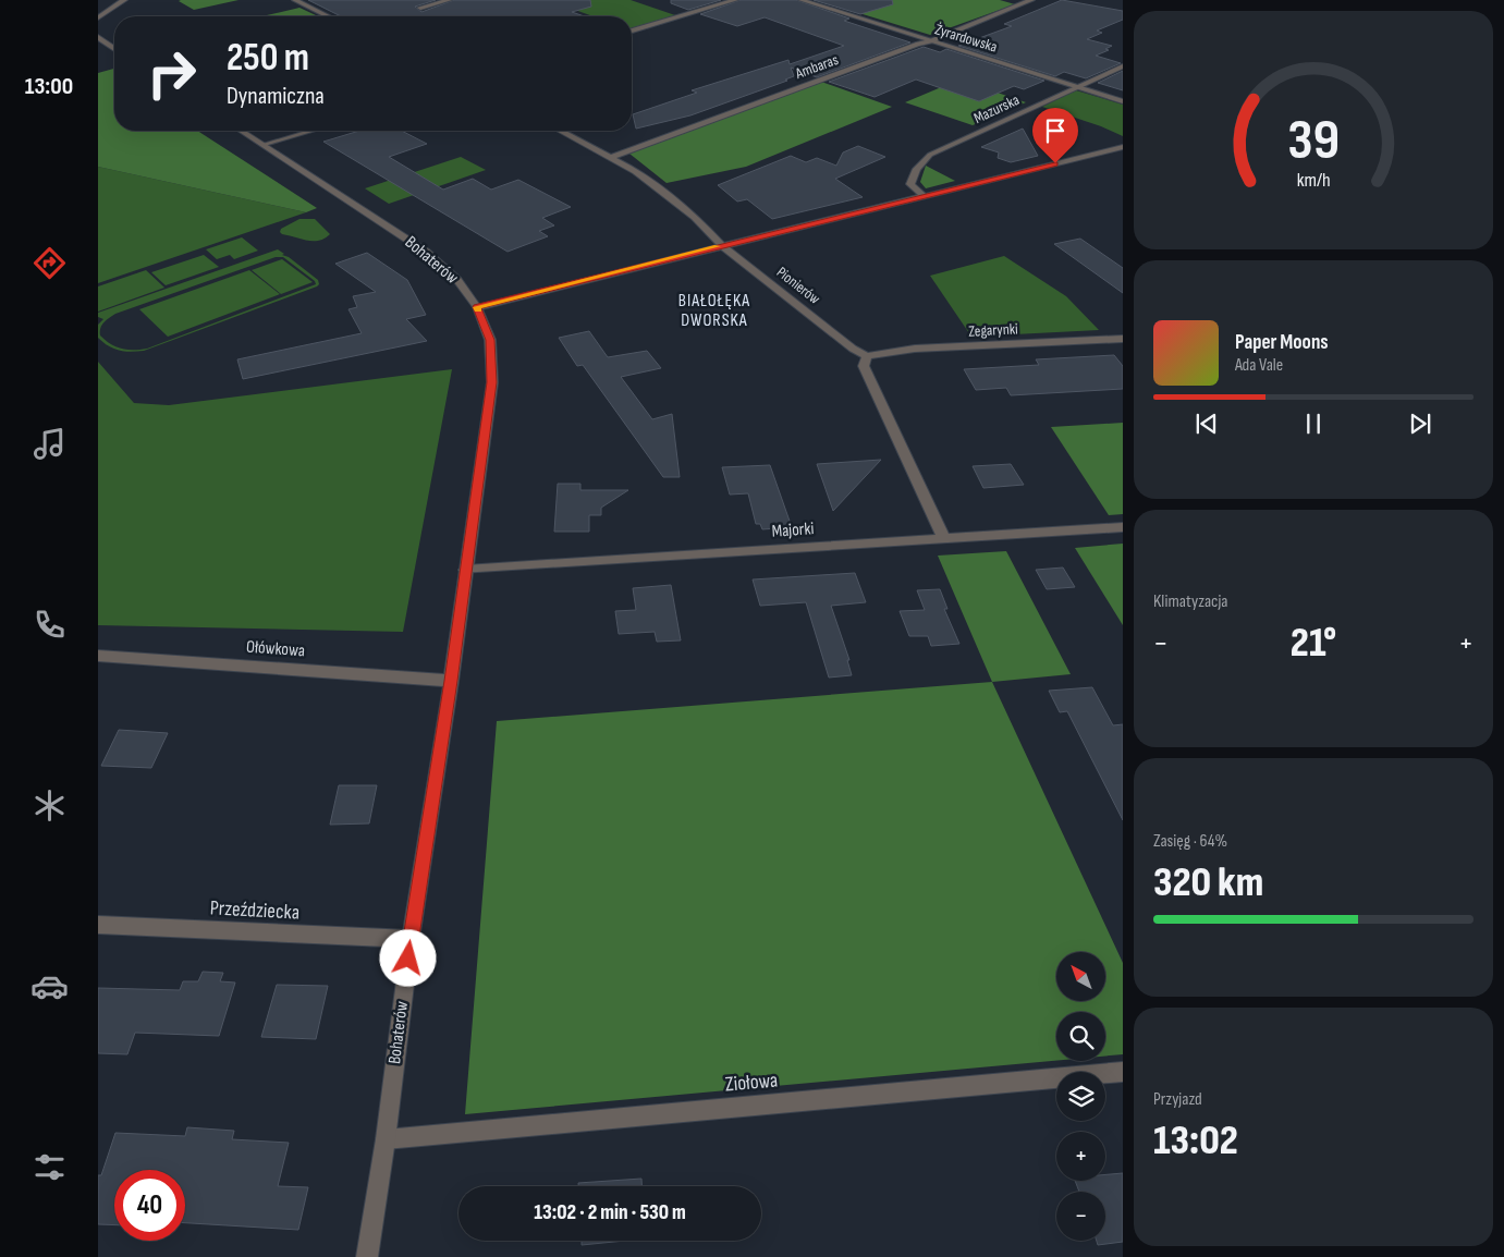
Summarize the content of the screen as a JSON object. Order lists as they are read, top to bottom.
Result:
{
  "streets": {
    "street": [
      "Żyrardowska",
      "Ambaras",
      "Mazurska",
      "Bohaterów",
      "Pionierów",
      "Zegarynki",
      "Majorki",
      "Ołówkowa",
      "Przeździecka",
      "Ziołowa"
    ]
  },
  "crossings": [
    ["Żyrardowska", "Ambaras"],
    ["Żyrardowska", "Mazurska"],
    ["Ambaras", "Pionierów"],
    ["Bohaterów", "Majorki"],
    ["Bohaterów", "Ołówkowa"],
    ["Bohaterów", "Przeździecka"],
    ["Bohaterów", "Ziołowa"],
    ["Pionierów", "Zegarynki"]
  ],
  "districts": ["BIAŁOŁĘKA DWORSKA"],
  "north": "top left",
  "page": {
    "tabs": "13:00",
    "turn": ["250 m", "Dynamiczna"],
    "song": ["Paper Moons", "Ada Vale"],
    "tile": [
      "Klimatyzacja",
      ["Zasięg · 64%", "320 km"],
      ["Przyjazd", "13:02"]
    ],
    "heat": ["−", "21°", "+"],
    "map_buttons": ["+", "−"],
    "limit": "40",
    "trip": "13:02 · 2 min · 530 m",
    "gauge": ["39", "km/h"]
  }
}
